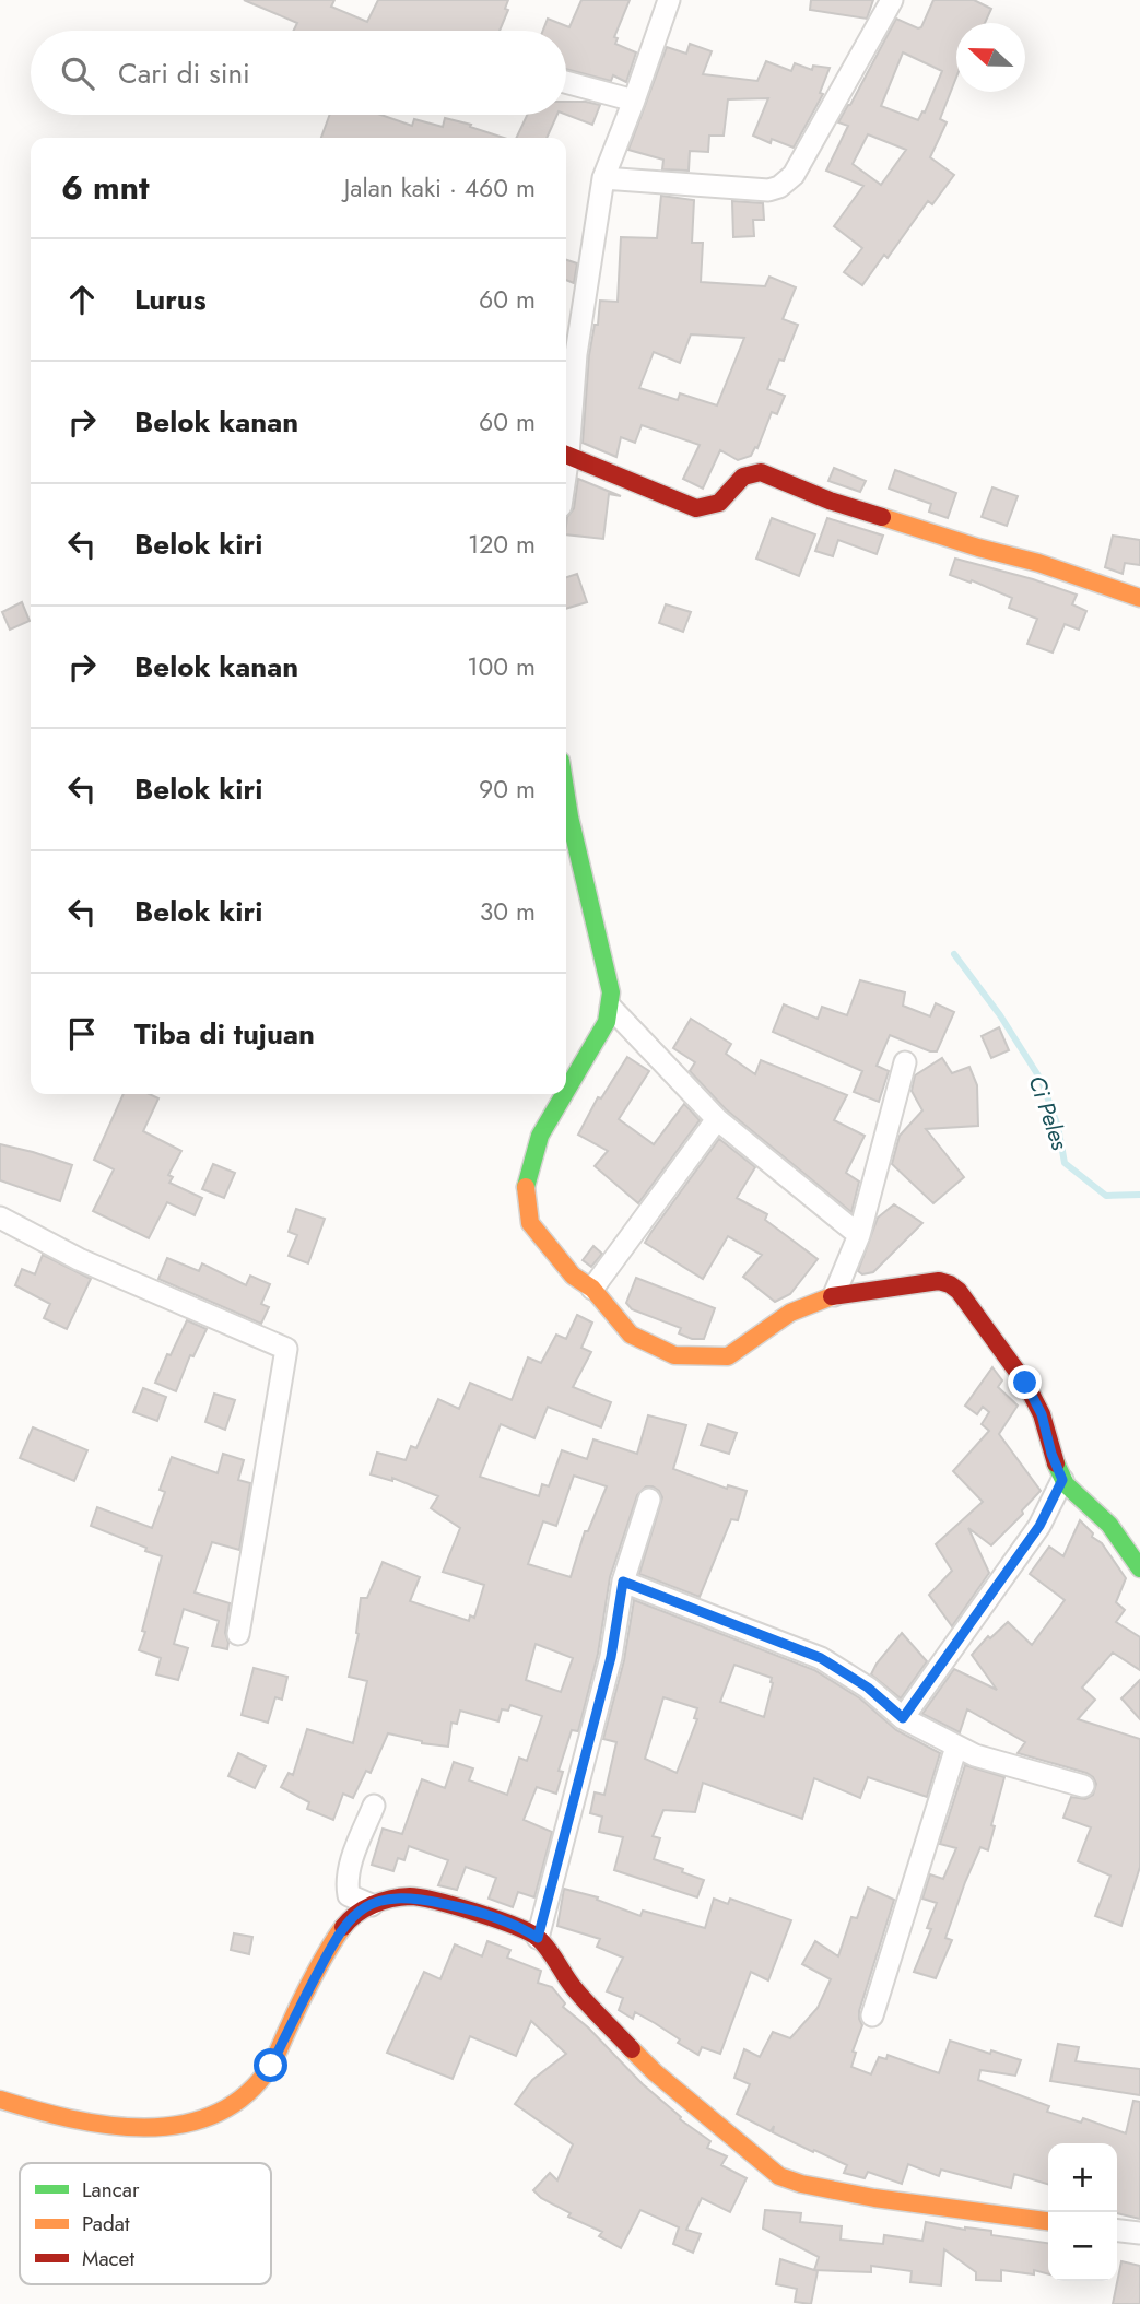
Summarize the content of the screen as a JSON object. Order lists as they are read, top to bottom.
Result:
{
  "water": ["Ci Peles"],
  "legend": ["Lancar", "Padat", "Macet"],
  "north": "left",
  "page": {
    "search": "Cari di sini",
    "heading": ["6 mnt", "Jalan kaki · 460 m"],
    "list": [
      ["Lurus", "60 m"],
      ["Belok kanan", "60 m"],
      ["Belok kiri", "120 m"],
      ["Belok kanan", "100 m"],
      ["Belok kiri", "90 m"],
      ["Belok kiri", "30 m"],
      "Tiba di tujuan"
    ],
    "map_buttons": ["+", "−"]
  }
}
